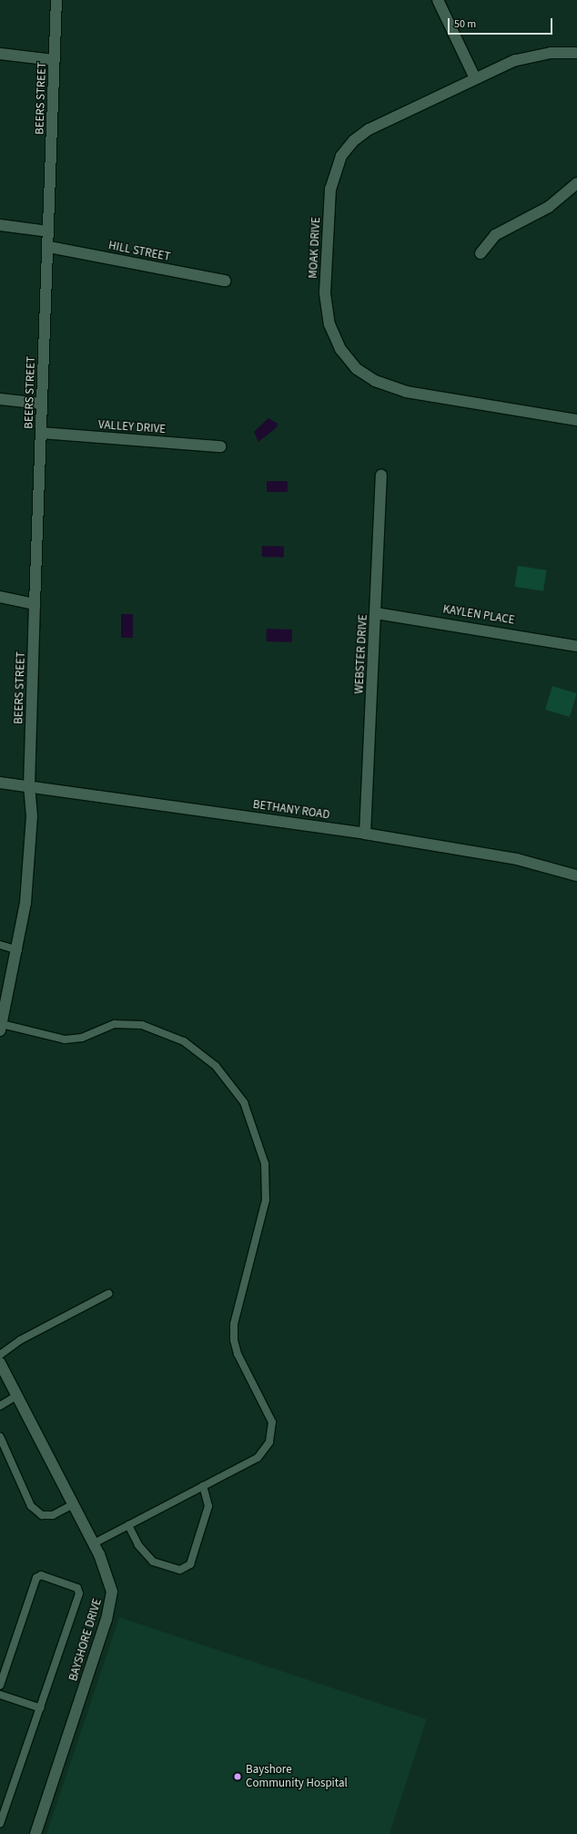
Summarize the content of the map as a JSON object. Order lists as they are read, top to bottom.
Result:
{
  "streets": {
    "street": [
      "BEERS STREET",
      "MOAK DRIVE",
      "HILL STREET",
      "VALLEY DRIVE",
      "KAYLEN PLACE",
      "WEBSTER DRIVE",
      "BETHANY ROAD",
      "BAYSHORE DRIVE"
    ]
  },
  "crossings": [
    ["BEERS STREET", "HILL STREET"],
    ["BEERS STREET", "VALLEY DRIVE"],
    ["BEERS STREET", "BETHANY ROAD"],
    ["KAYLEN PLACE", "WEBSTER DRIVE"],
    ["WEBSTER DRIVE", "BETHANY ROAD"]
  ],
  "places": ["Bayshore Community Hospital"],
  "scale_bar": "50 m"
}
